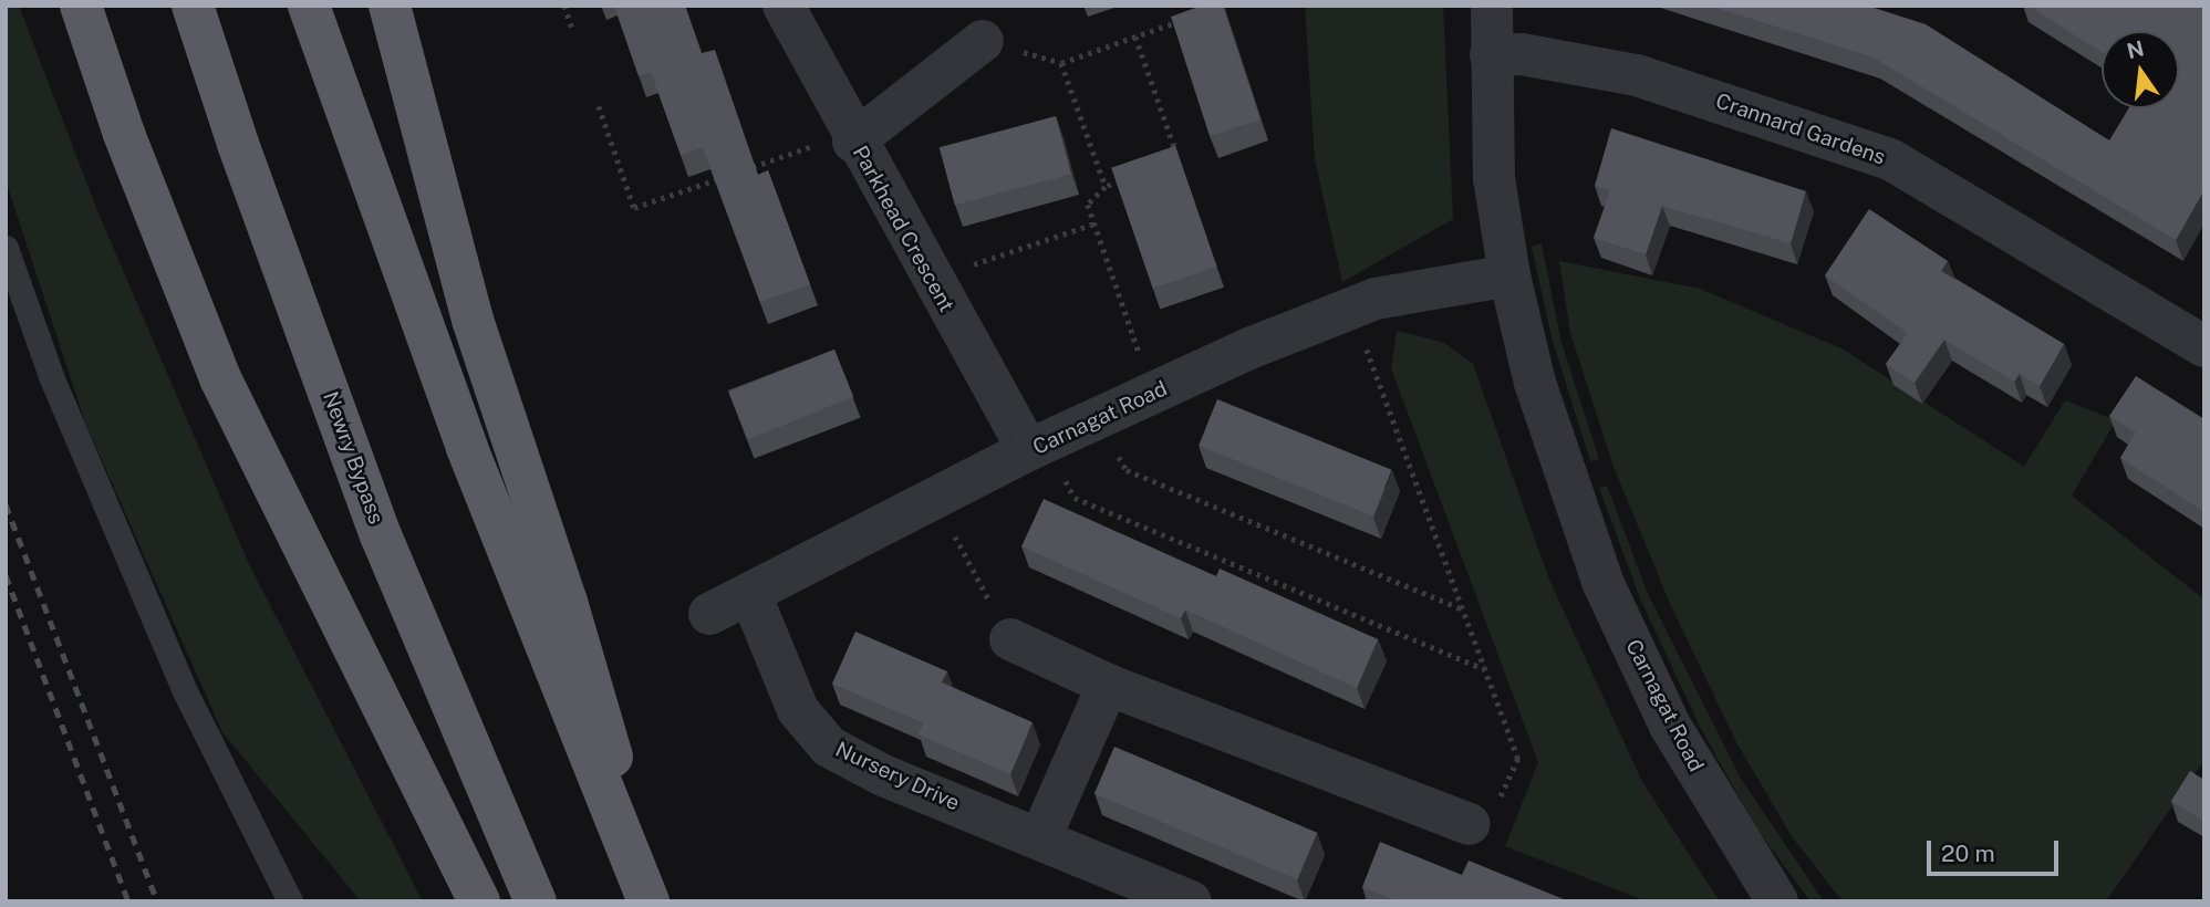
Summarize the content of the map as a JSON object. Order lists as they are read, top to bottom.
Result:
{
  "streets": {
    "highway": ["Newry Bypass"],
    "street": [
      "Crannard Gardens",
      "Parkhead Crescent",
      "Carnagat Road",
      "Nursery Drive"
    ]
  },
  "crossings": [
    ["Crannard Gardens", "Carnagat Road"],
    ["Parkhead Crescent", "Carnagat Road"],
    ["Carnagat Road", "Nursery Drive"]
  ],
  "scale_bar": "20 m",
  "north": "top"
}
